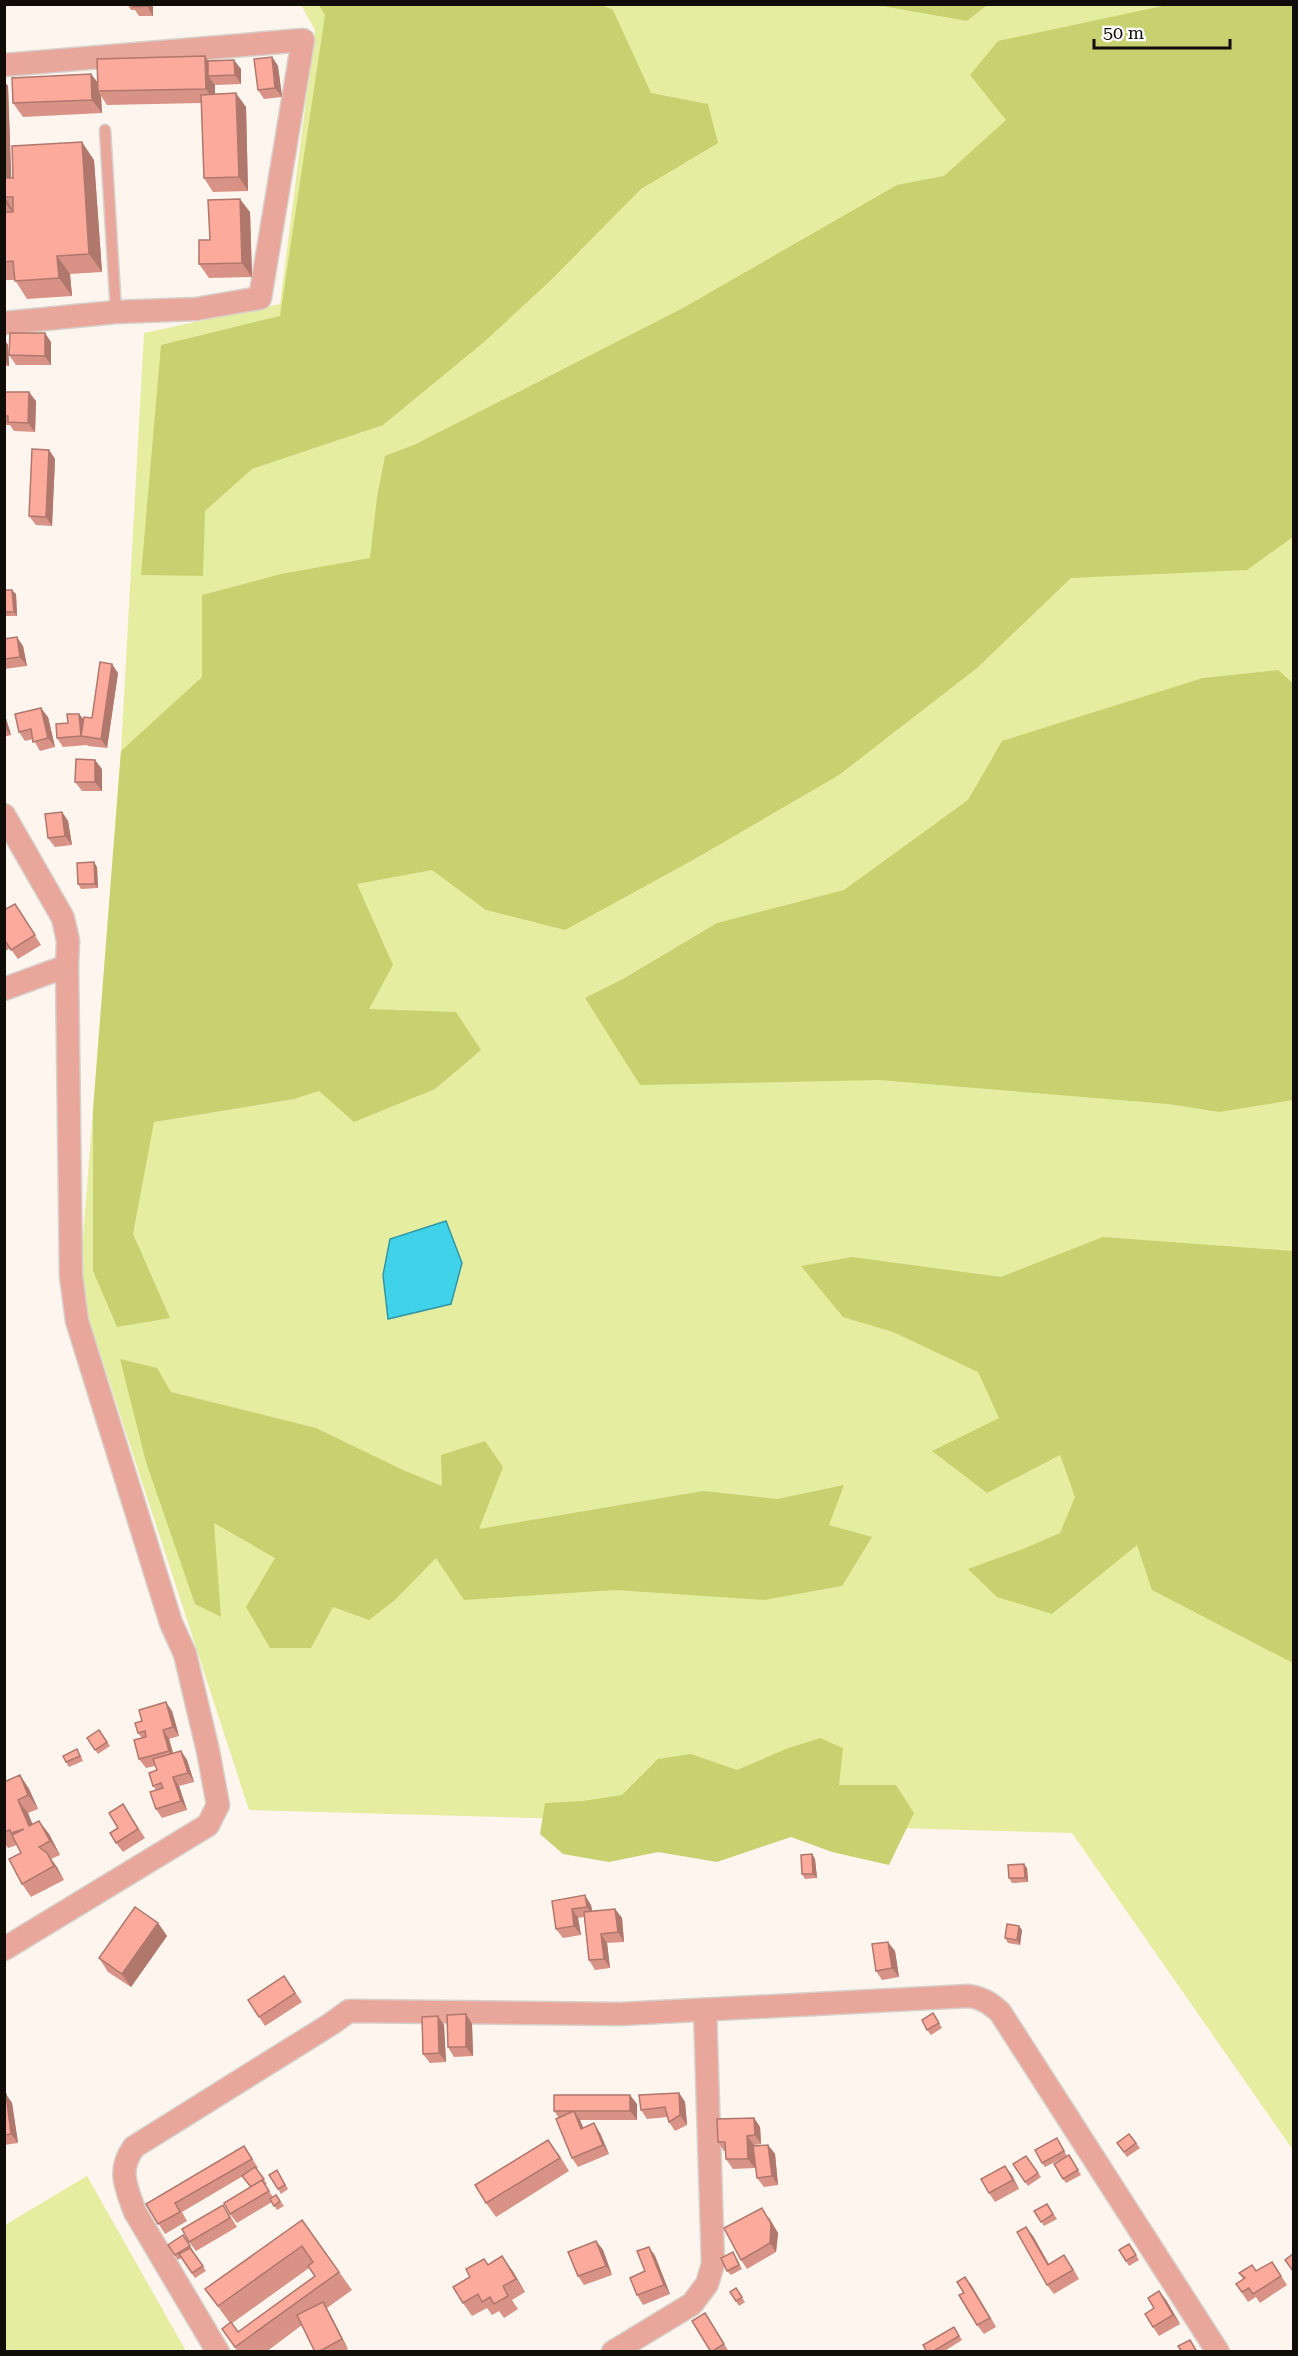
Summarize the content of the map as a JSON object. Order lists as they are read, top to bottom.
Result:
{
  "scale_bar": "50 m"
}
